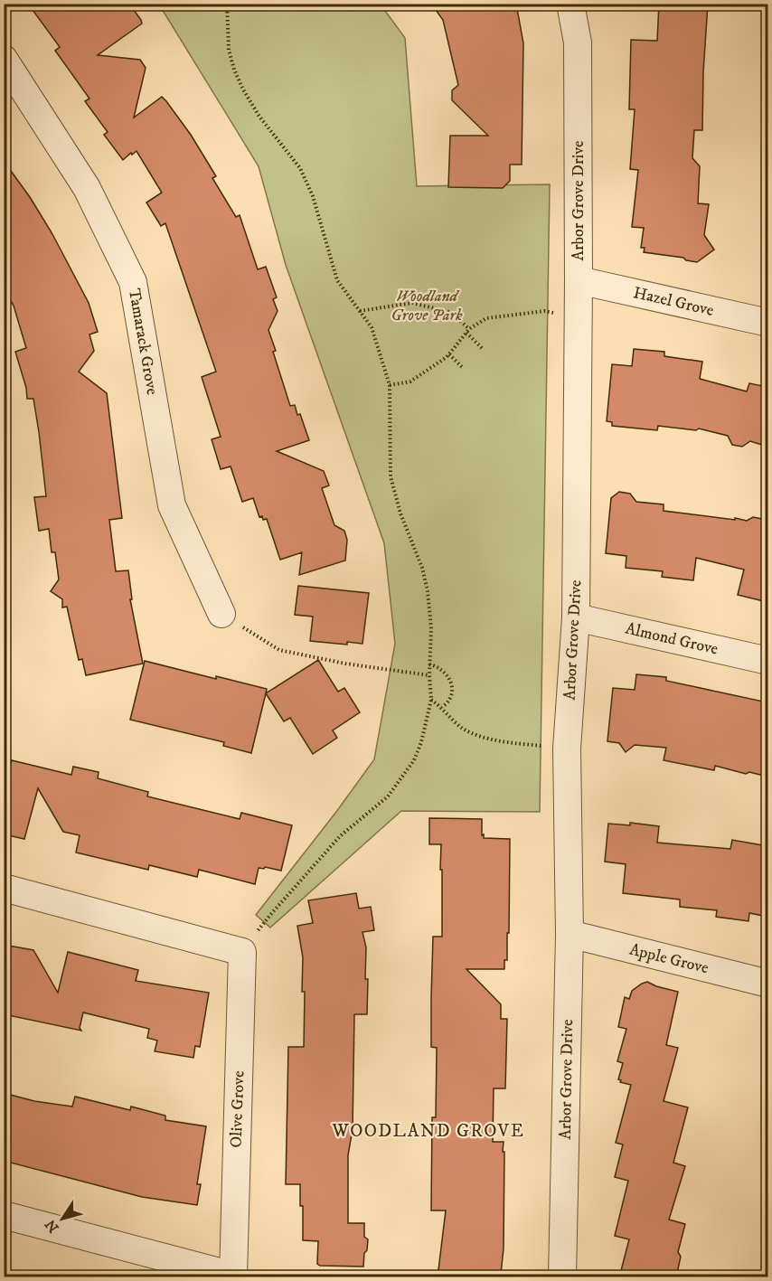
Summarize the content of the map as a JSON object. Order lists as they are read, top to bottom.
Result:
{
  "streets": {
    "street": [
      "Arbor Grove Drive",
      "Hazel Grove",
      "Tamarack Grove",
      "Almond Grove",
      "Apple Grove",
      "Olive Grove"
    ]
  },
  "crossings": [
    ["Arbor Grove Drive", "Hazel Grove"],
    ["Arbor Grove Drive", "Almond Grove"],
    ["Arbor Grove Drive", "Apple Grove"]
  ],
  "districts": ["WOODLAND GROVE"],
  "parks": ["Woodland Grove Park"],
  "north": "bottom left"
}
